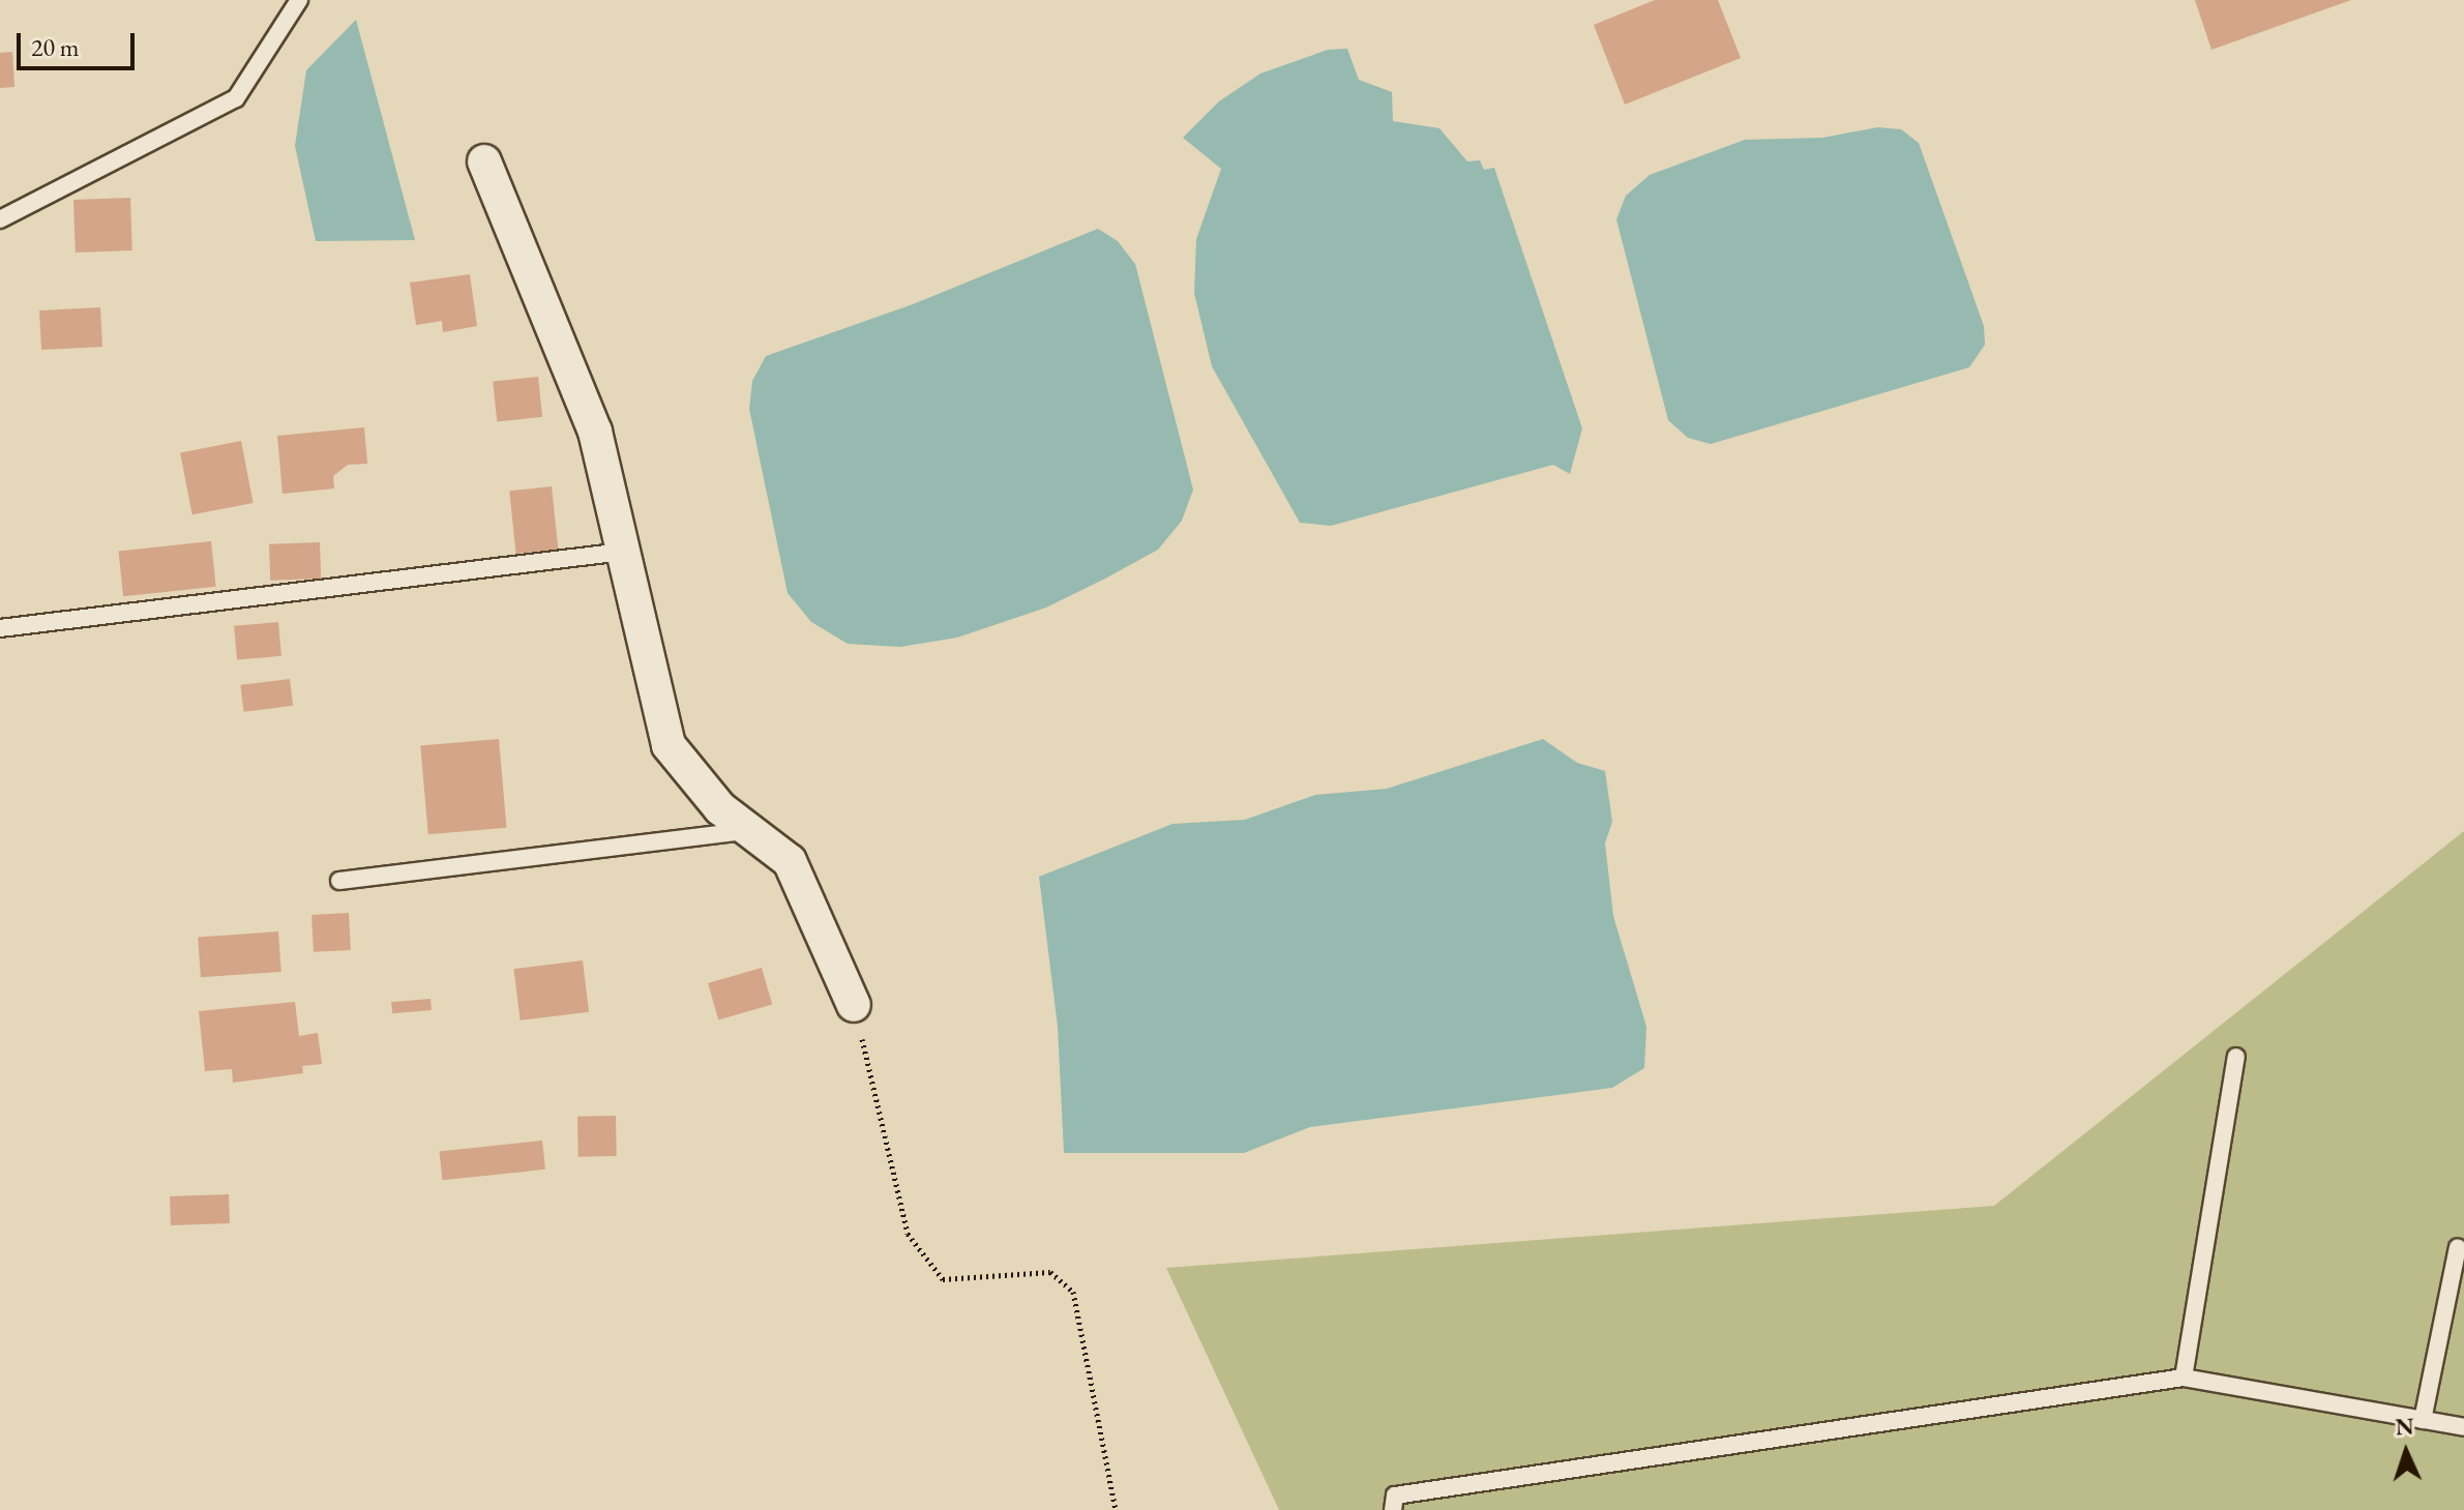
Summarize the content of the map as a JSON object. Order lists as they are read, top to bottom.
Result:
{
  "scale_bar": "20 m",
  "north": "top"
}
